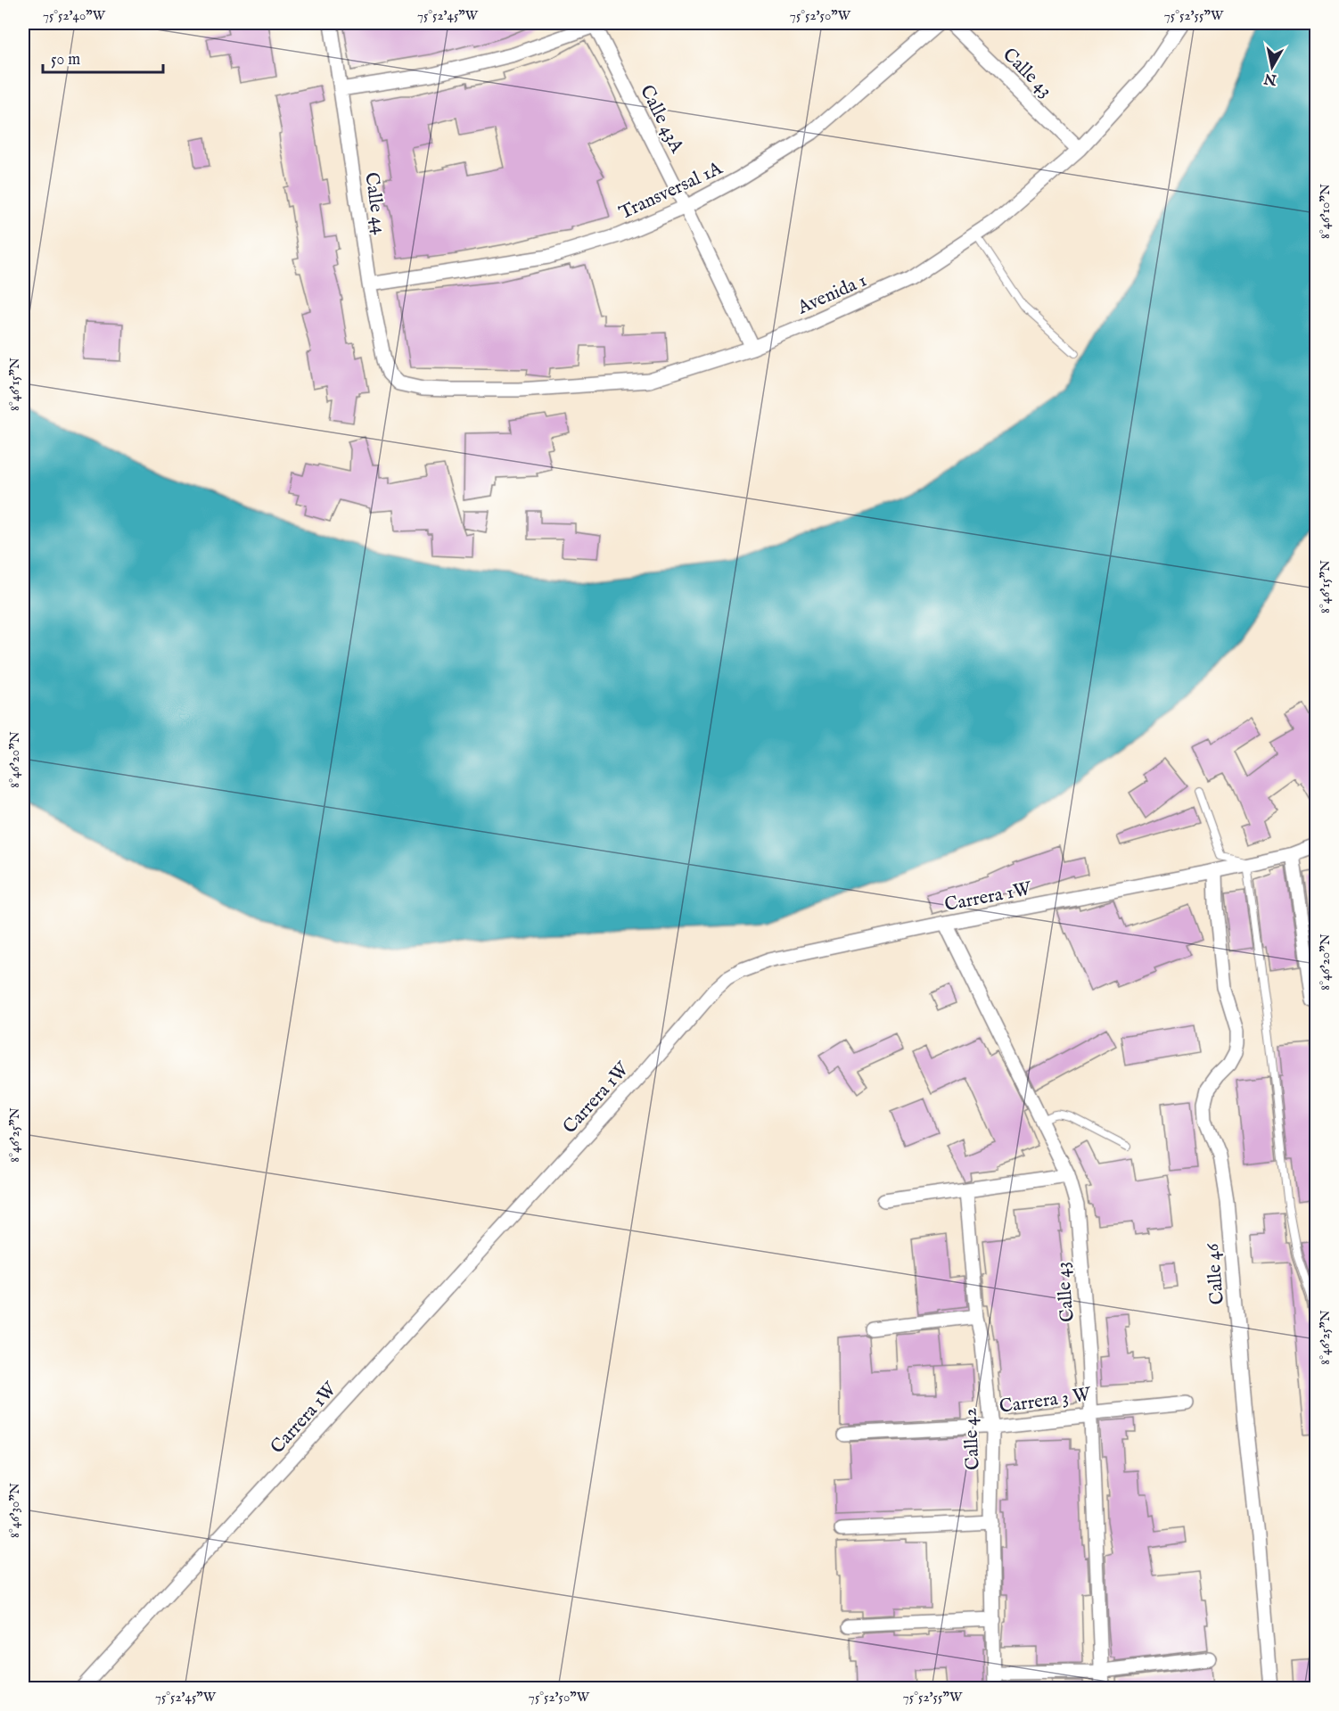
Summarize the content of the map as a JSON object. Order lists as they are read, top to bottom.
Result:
{
  "streets": {
    "street": [
      "Calle 43",
      "Calle 43A",
      "Transversal 1A",
      "Calle 44",
      "Avenida 1",
      "Carrera 1W",
      "Calle 46",
      "Carrera 3 W",
      "Calle 42"
    ]
  },
  "crossings": [
    ["Calle 43", "Avenida 1"],
    ["Calle 43", "Carrera 1W"],
    ["Calle 43", "Carrera 3 W"],
    ["Calle 43A", "Transversal 1A"],
    ["Calle 43A", "Avenida 1"],
    ["Transversal 1A", "Calle 44"],
    ["Calle 44", "Avenida 1"],
    ["Carrera 1W", "Calle 46"],
    ["Carrera 3 W", "Calle 42"]
  ],
  "scale_bar": "50 m",
  "north": "bottom",
  "coordinates": [
    "75°52'40\"W",
    "75°52'45\"W",
    "75°52'50\"W",
    "75°52'55\"W",
    "8°46'10\"N",
    "8°46'15\"N",
    "8°46'20\"N",
    "8°46'25\"N",
    "8°46'30\"N"
  ]
}
